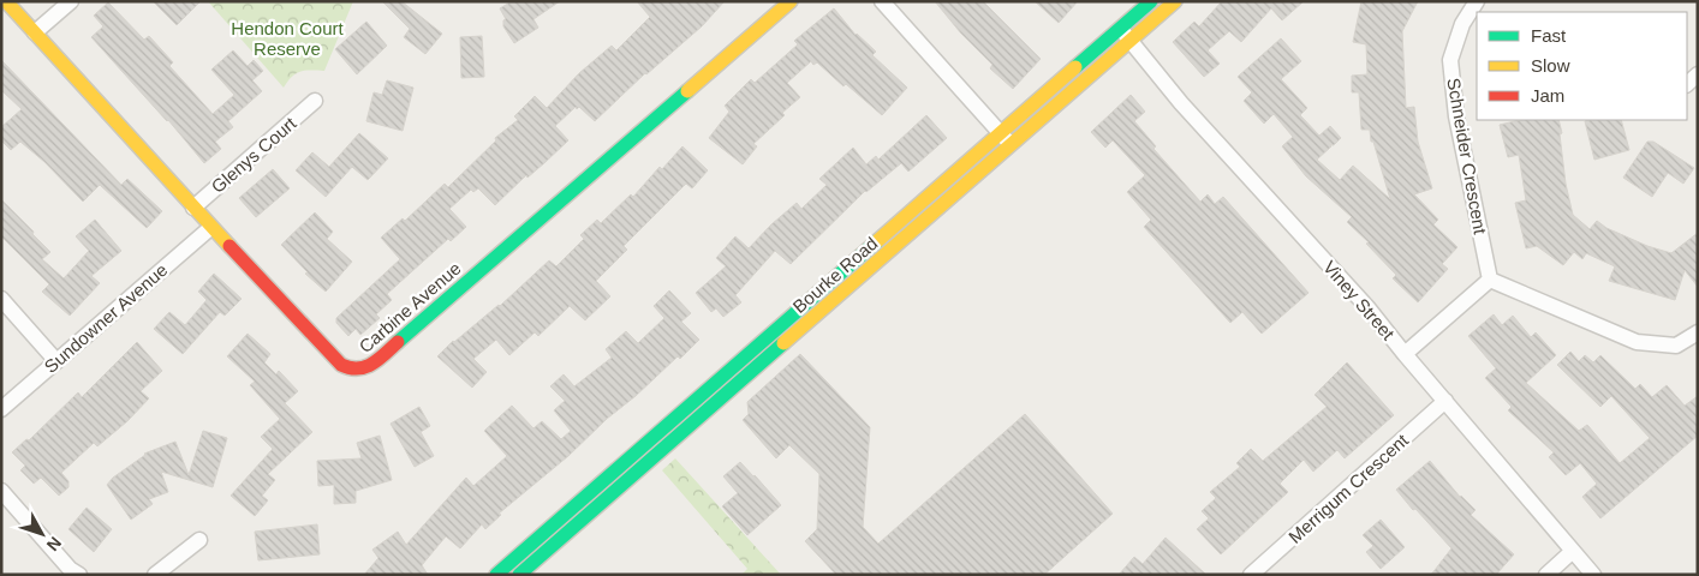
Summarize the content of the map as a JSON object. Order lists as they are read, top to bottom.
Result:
{
  "streets": {
    "main road": ["Bourke Road", "Carbine Avenue"],
    "street": [
      "Glenys Court",
      "Schneider Crescent",
      "Viney Street",
      "Sundowner Avenue",
      "Merrigum Crescent"
    ]
  },
  "crossings": [
    ["Glenys Court", "Carbine Avenue"],
    ["Bourke Road", "Viney Street"],
    ["Viney Street", "Merrigum Crescent"],
    ["Carbine Avenue", "Sundowner Avenue"]
  ],
  "parks": ["Hendon Court Reserve"],
  "legend": ["Fast", "Slow", "Jam"],
  "north": "bottom right"
}
